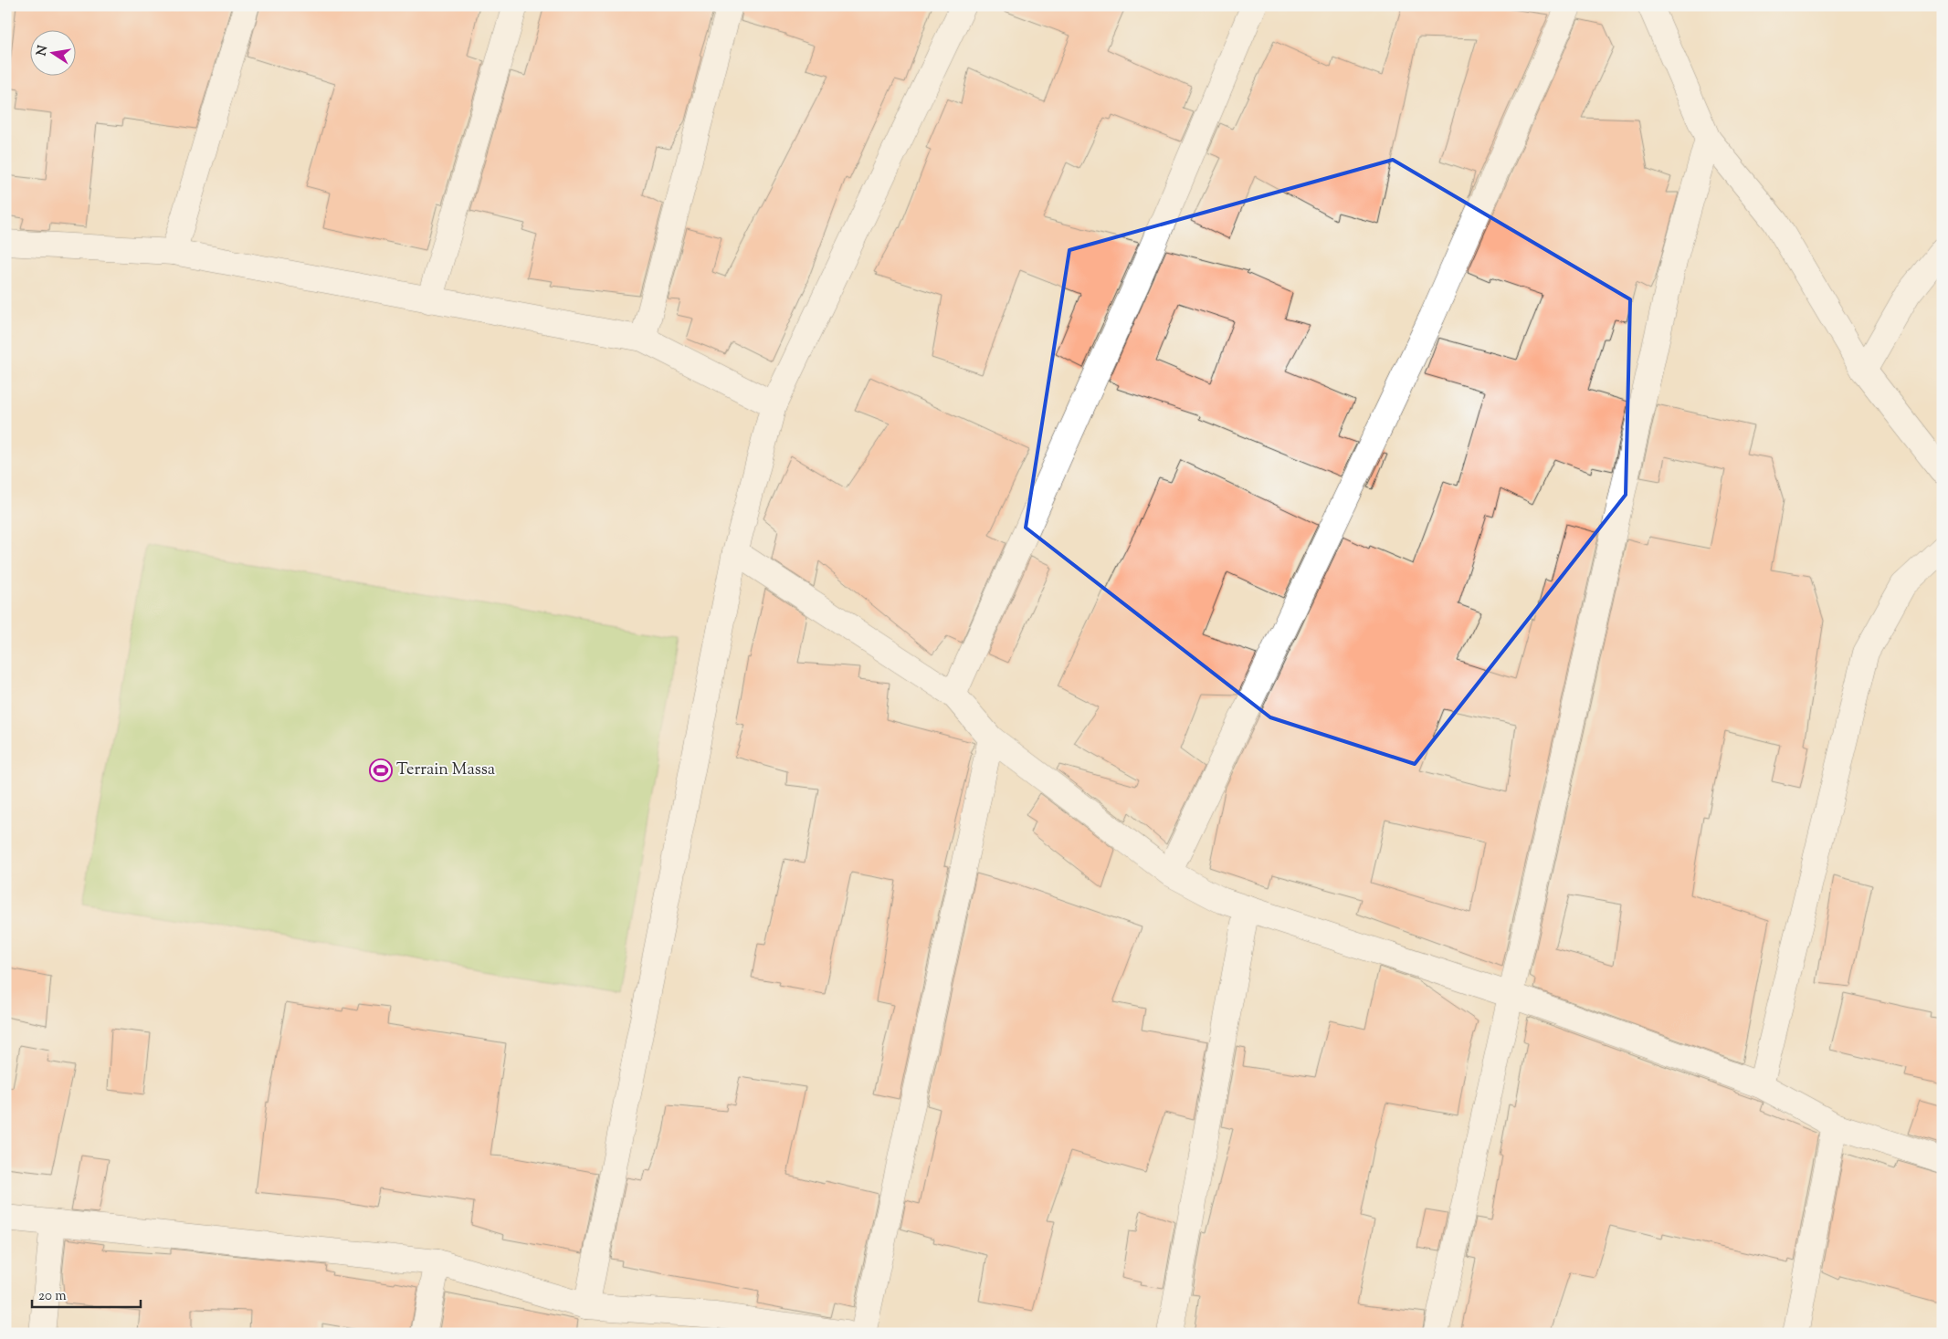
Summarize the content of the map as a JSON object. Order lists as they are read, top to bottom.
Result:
{
  "places": {
    "sports": ["Terrain Massa"]
  },
  "scale_bar": "20 m",
  "north": "left"
}
